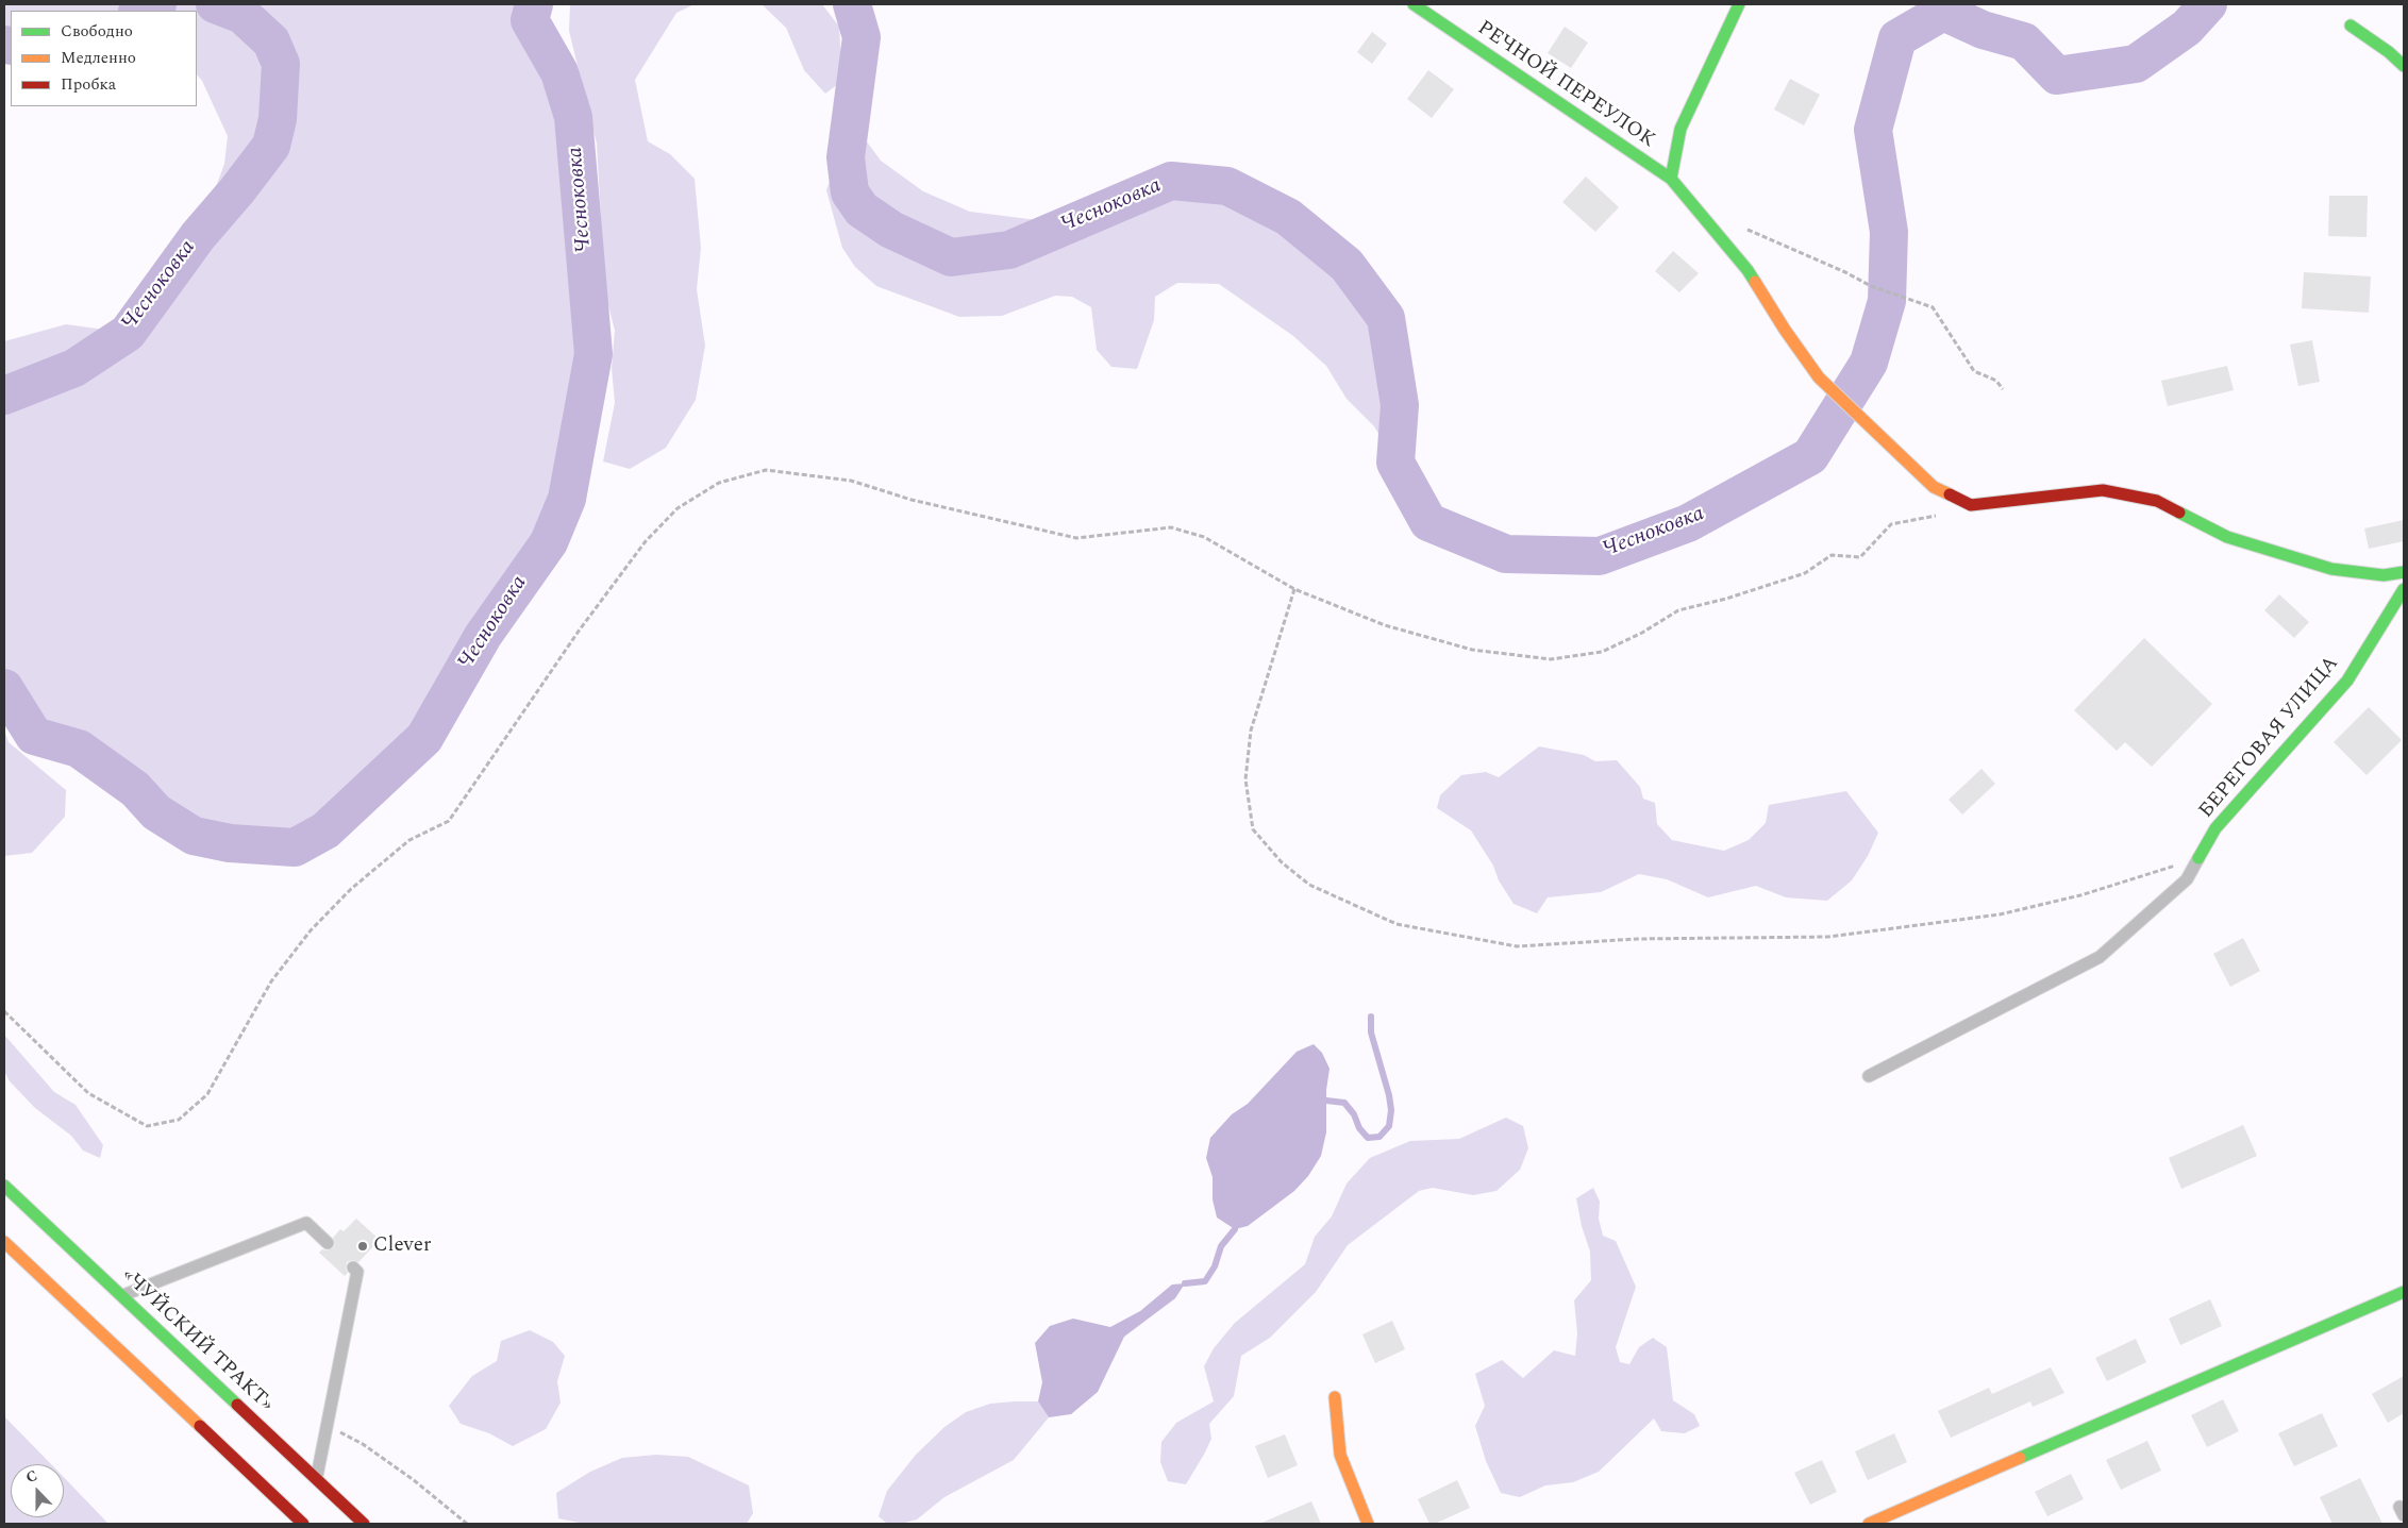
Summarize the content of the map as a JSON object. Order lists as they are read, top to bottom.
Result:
{
  "streets": {
    "main road": ["РЕЧНОЙ ПЕРЕУЛОК", "БЕРЕГОВАЯ УЛИЦА", "«ЧУЙСКИЙ ТРАКТ»"]
  },
  "water": ["Чесноковка"],
  "places": ["Clever"],
  "legend": ["Свободно", "Медленно", "Пробка"],
  "north": "top"
}
